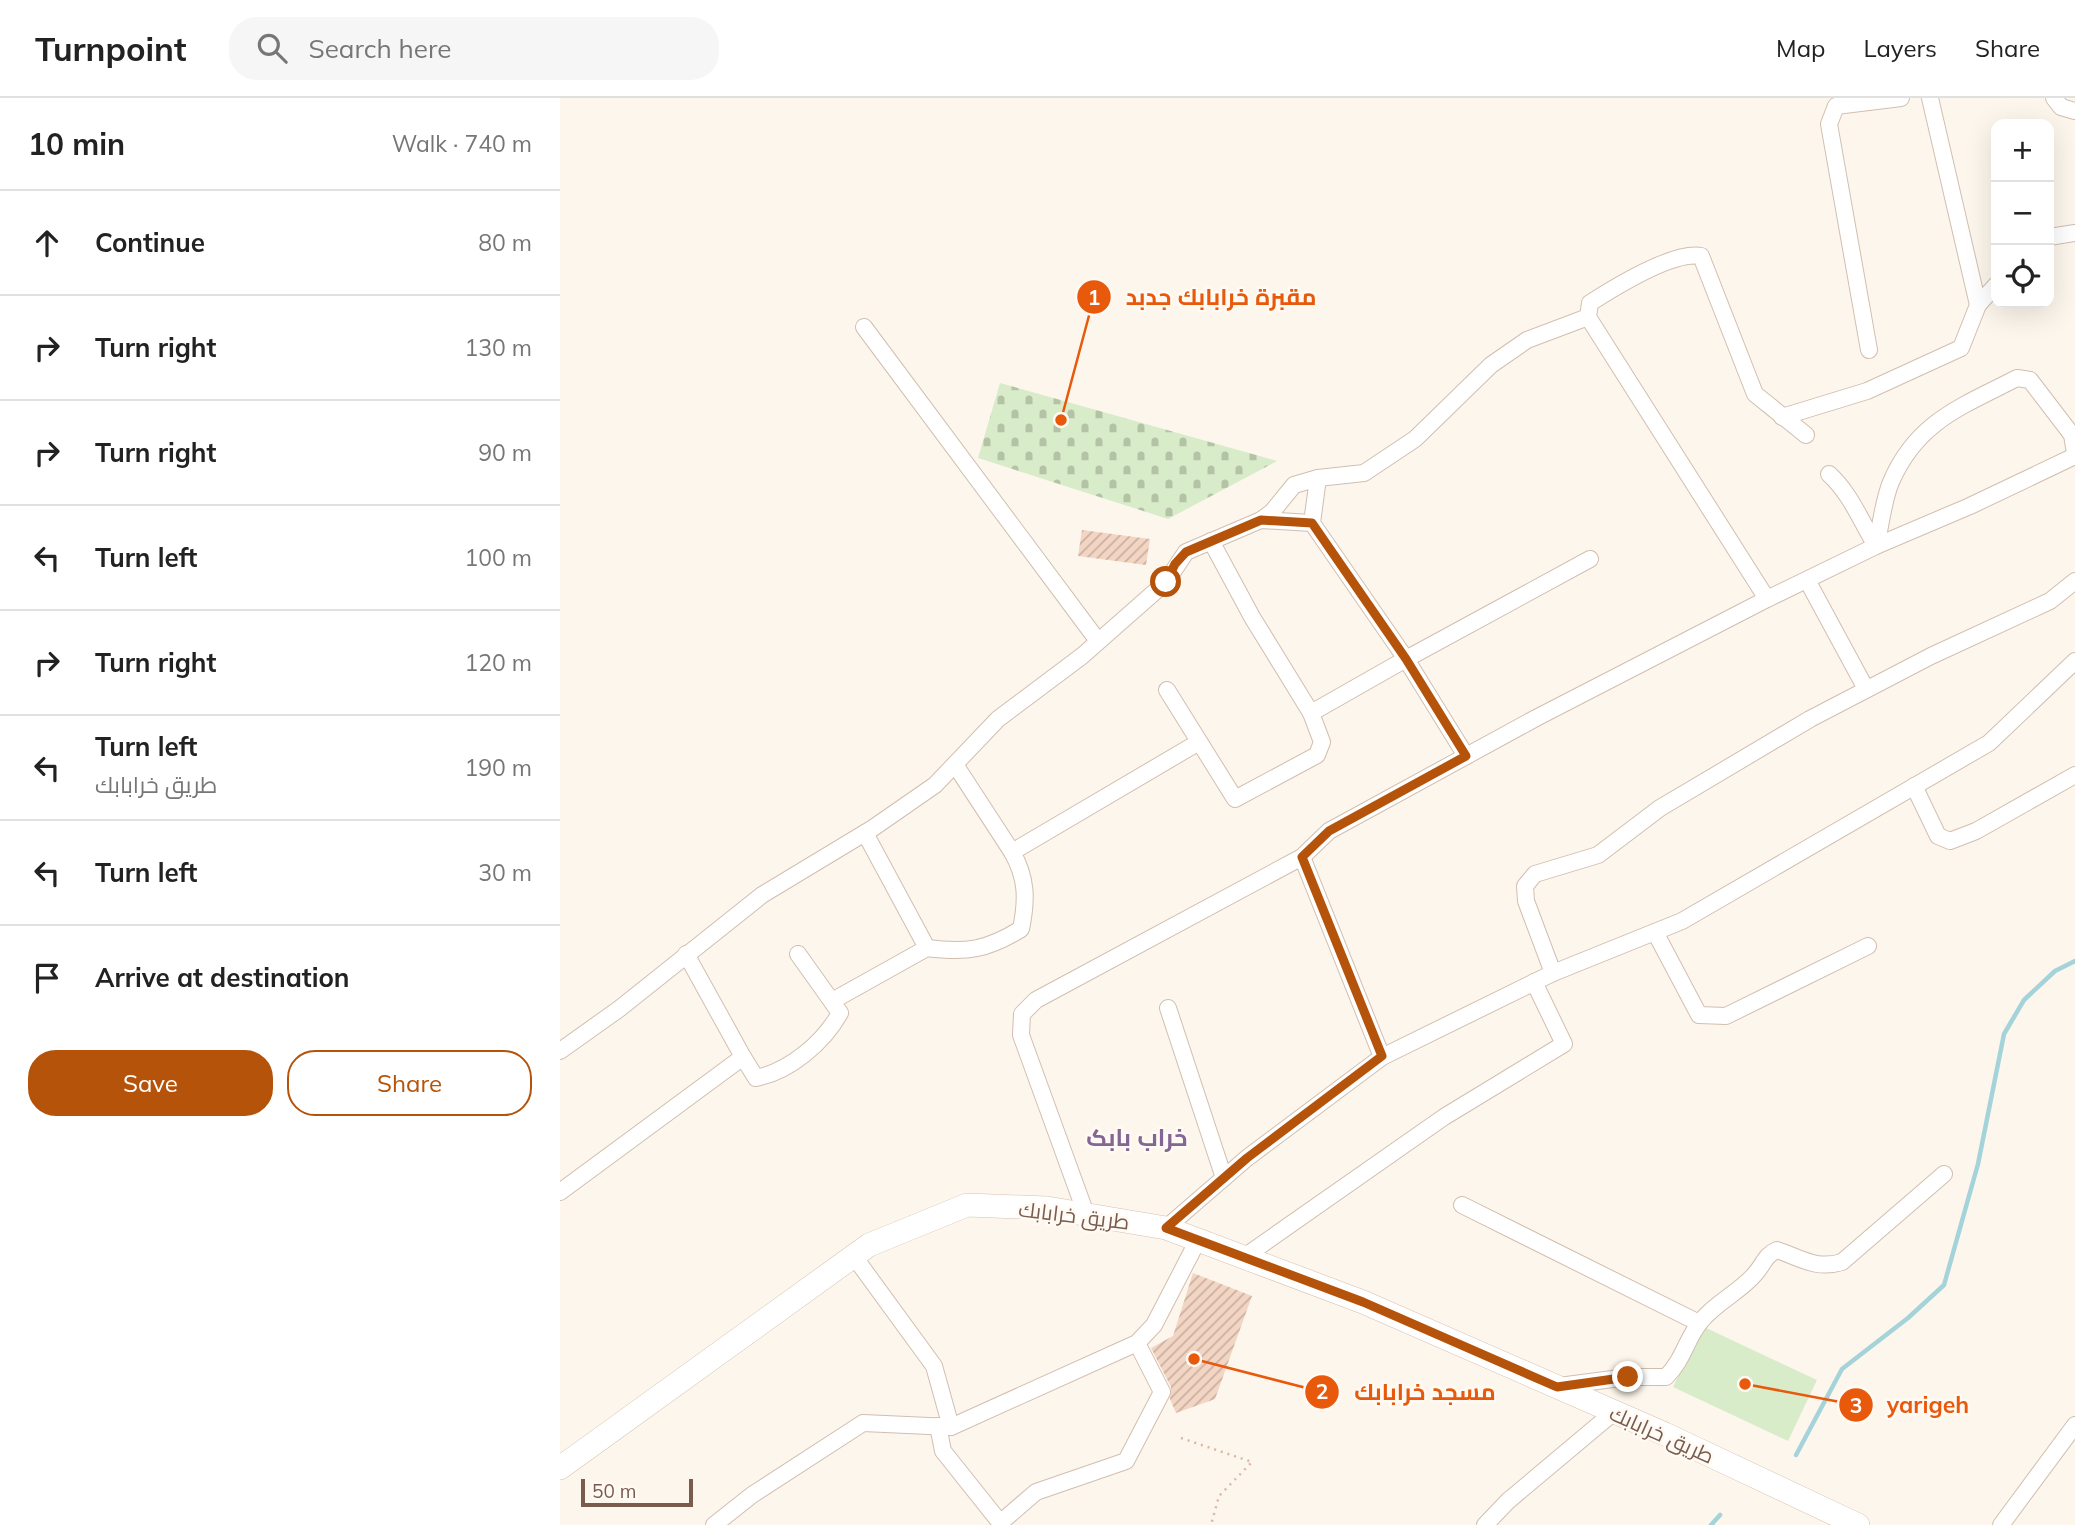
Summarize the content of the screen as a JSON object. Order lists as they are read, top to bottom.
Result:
{
  "streets": {
    "main road": ["طريق خرابابك"]
  },
  "districts": ["خراب بابک"],
  "places": ["مقبرة خرابابك جدبد", "مسجد خرابابك", "yarigeh"],
  "scale_bar": "50 m",
  "page": {
    "header": "Turnpoint",
    "search": "Search here",
    "nav": ["Map", "Layers", "Share"],
    "heading": ["10 min", "Walk · 740 m"],
    "map_buttons": ["+", "−"],
    "list": [
      ["Continue", "80 m"],
      ["Turn right", "130 m"],
      ["Turn right", "90 m"],
      ["Turn left", "100 m"],
      ["Turn right", "120 m"],
      ["Turn left", "طريق خرابابك", "190 m"],
      ["Turn left", "30 m"],
      "Arrive at destination"
    ],
    "buttons": ["Save", "Share"],
    "scale": "50 m"
  }
}
